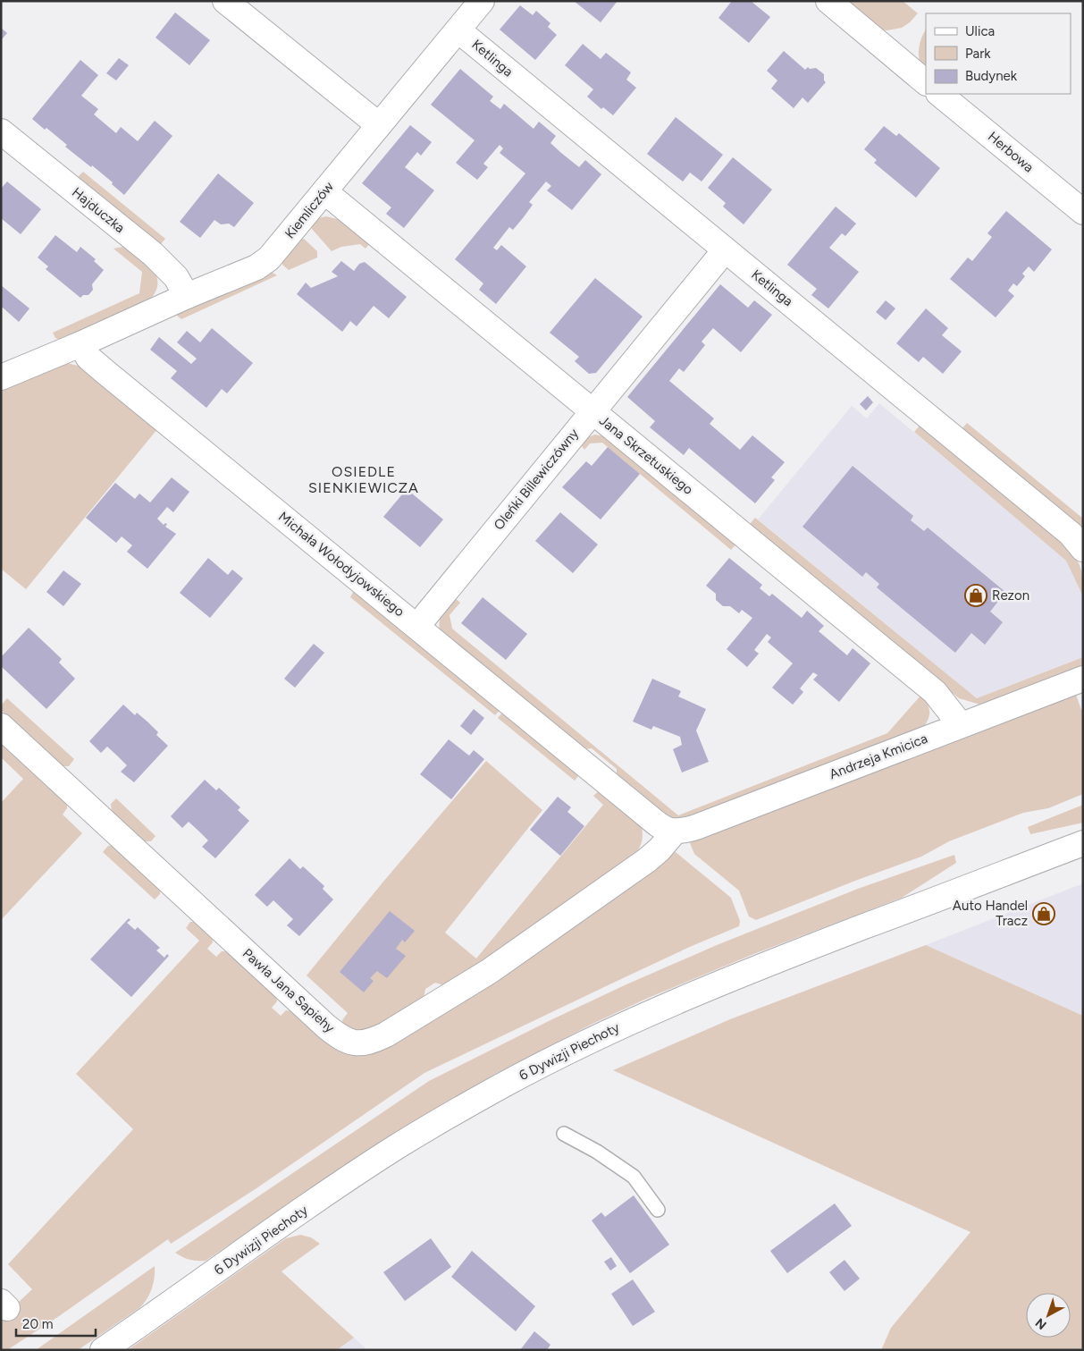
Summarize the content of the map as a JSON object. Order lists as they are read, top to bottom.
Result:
{
  "streets": {
    "street": [
      "Ketlinga",
      "Herbowa",
      "Hajduczka",
      "Kiemliczów",
      "Jana Skrzetuskiego",
      "Oleńki Billewiczówny",
      "Michała Wołodyjowskiego",
      "Andrzeja Kmicica",
      "Pawła Jana Sapiehy",
      "6 Dywizji Piechoty"
    ]
  },
  "crossings": [
    ["Ketlinga", "Kiemliczów"],
    ["Ketlinga", "Oleńki Billewiczówny"],
    ["Hajduczka", "Kiemliczów"],
    ["Kiemliczów", "Jana Skrzetuskiego"],
    ["Kiemliczów", "Michała Wołodyjowskiego"],
    ["Jana Skrzetuskiego", "Oleńki Billewiczówny"],
    ["Jana Skrzetuskiego", "Andrzeja Kmicica"],
    ["Oleńki Billewiczówny", "Michała Wołodyjowskiego"],
    ["Michała Wołodyjowskiego", "Andrzeja Kmicica"],
    ["Michała Wołodyjowskiego", "Pawła Jana Sapiehy"],
    ["Andrzeja Kmicica", "Pawła Jana Sapiehy"]
  ],
  "districts": ["OSIEDLE SIENKIEWICZA"],
  "places": {
    "shop": ["Rezon", "Auto Handel Tracz"]
  },
  "legend": ["Ulica", "Park", "Budynek"],
  "scale_bar": "20 m",
  "north": "bottom left"
}
